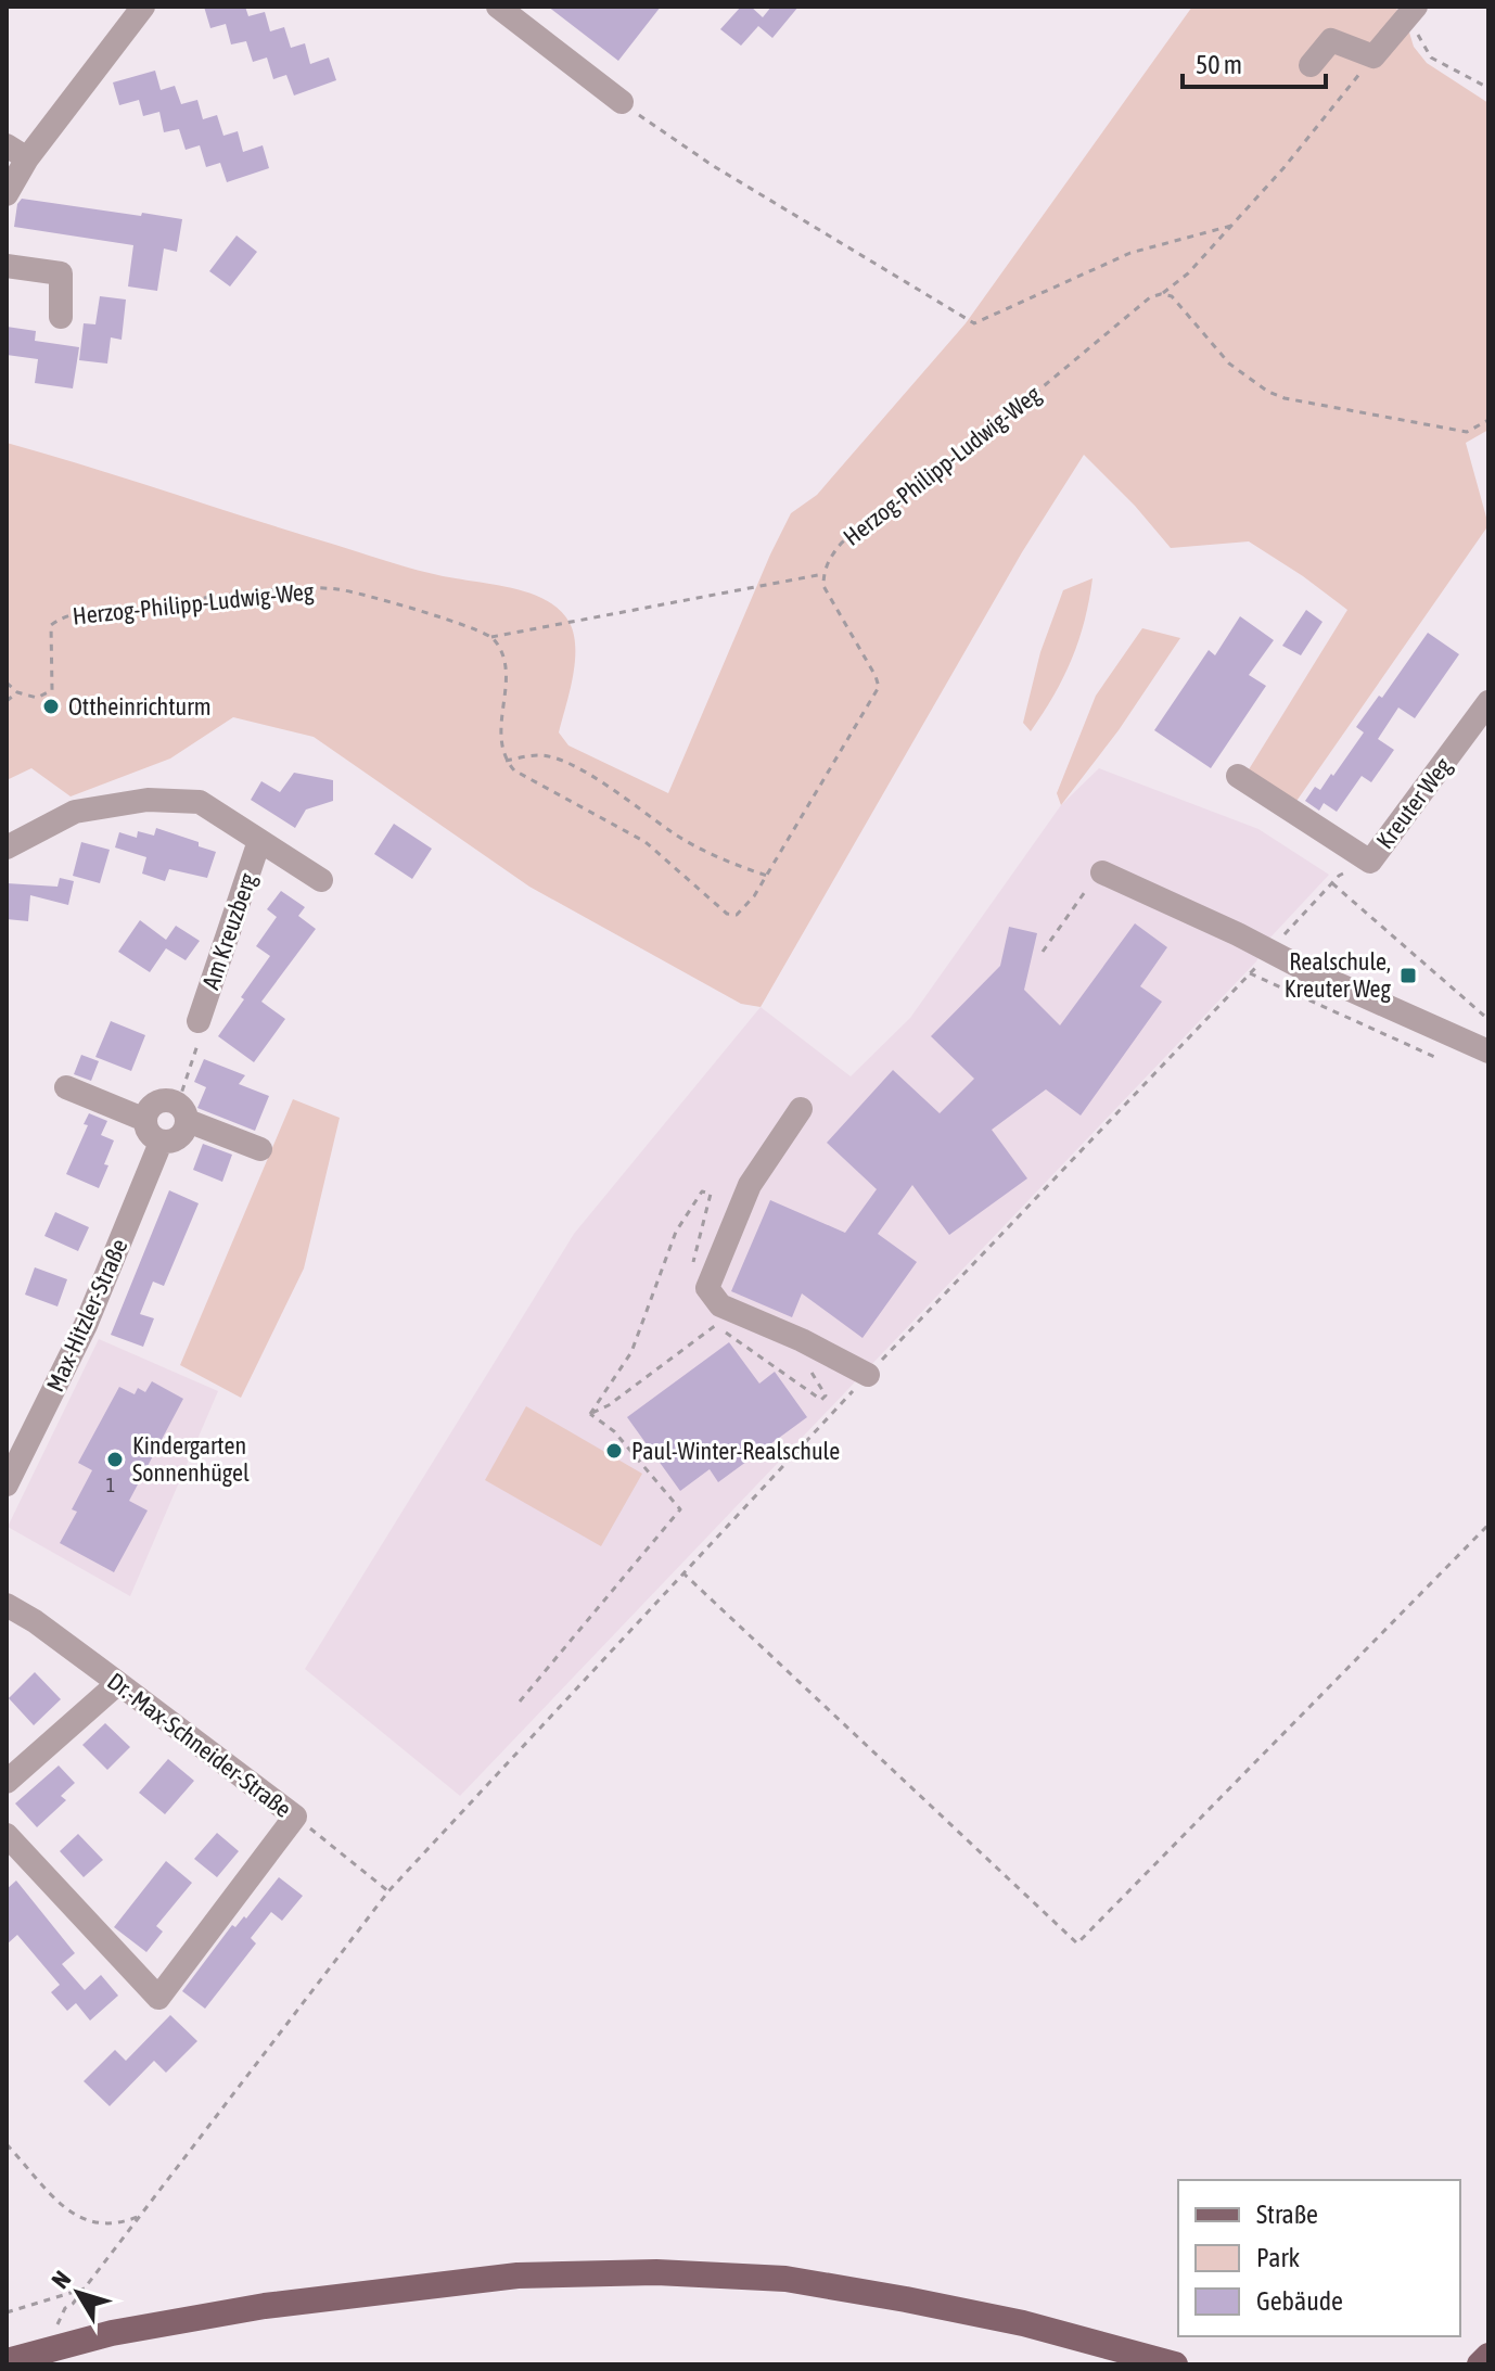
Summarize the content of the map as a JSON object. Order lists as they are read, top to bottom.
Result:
{
  "streets": {
    "street": [
      "Kreuter Weg",
      "Am Kreuzberg",
      "Max-Hitzler-Straße",
      "Dr.-Max-Schneider-Straße"
    ],
    "path": ["Herzog-Philipp-Ludwig-Weg"]
  },
  "places": {
    "other": ["Ottheinrichturm", "Paul-Winter-Realschule", "Kindergarten Sonnenhügel"],
    "transit": ["Realschule, Kreuter Weg"]
  },
  "house_numbers": ["1"],
  "legend": ["Straße", "Park", "Gebäude"],
  "scale_bar": "50 m",
  "north": "top left"
}
